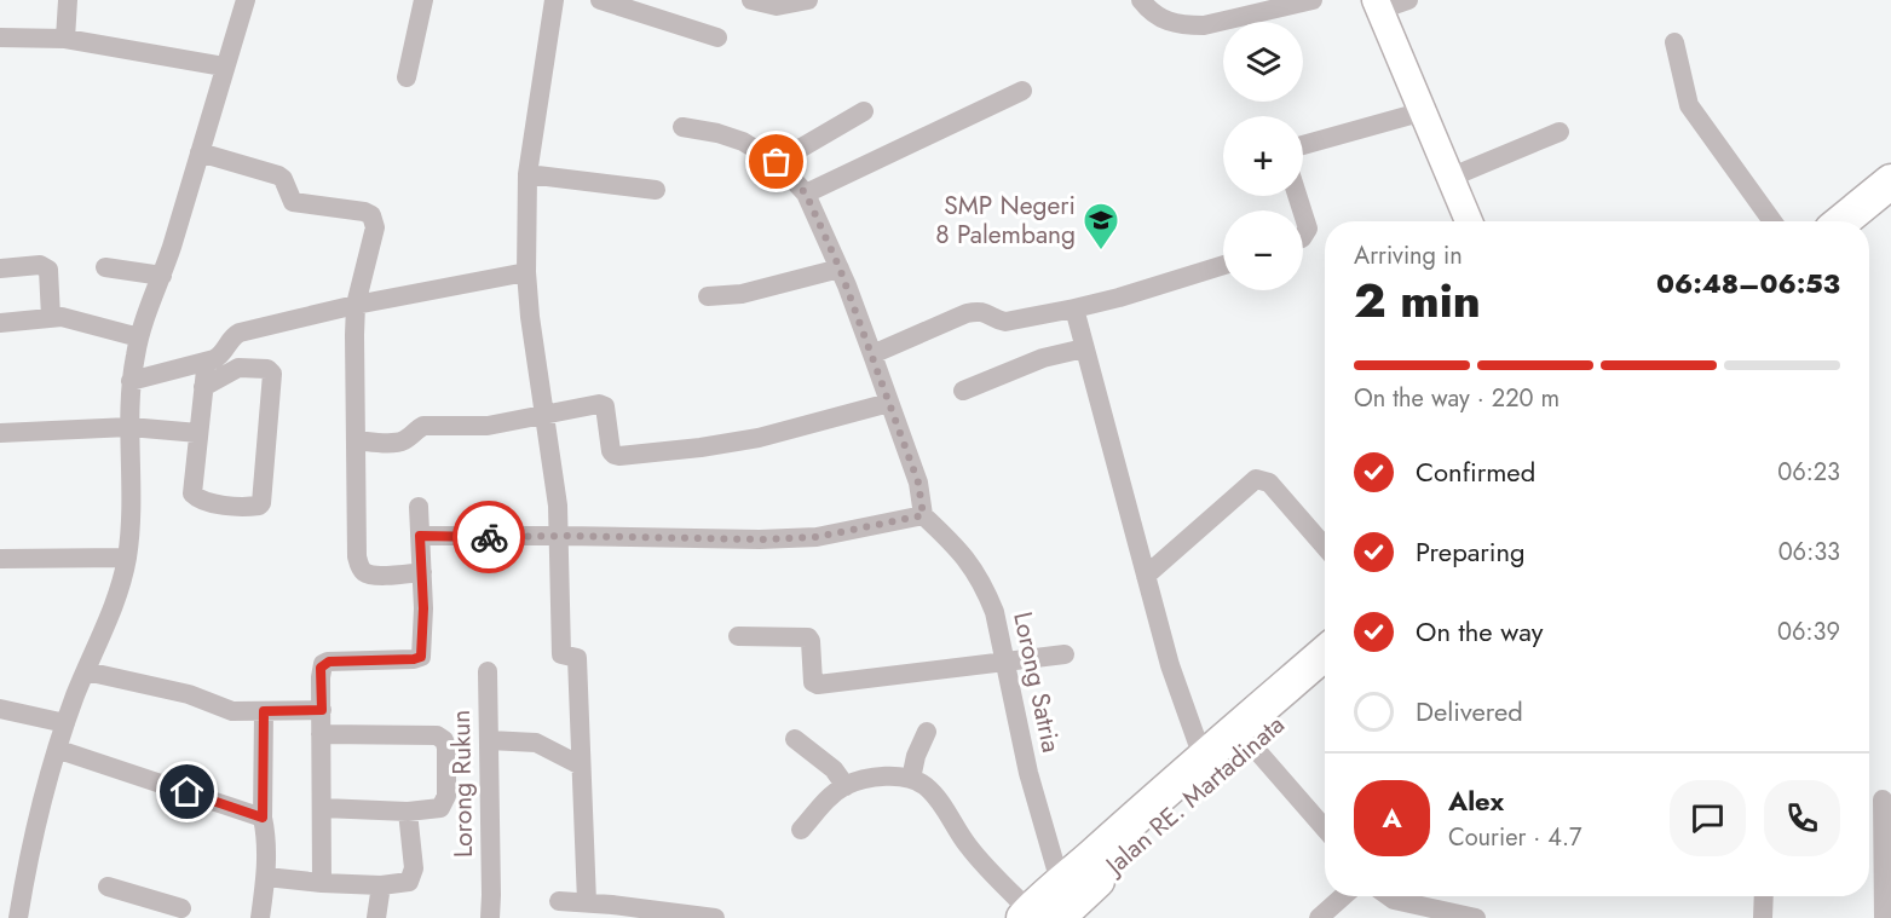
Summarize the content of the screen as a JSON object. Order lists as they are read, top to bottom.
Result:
{
  "streets": {
    "highway": ["Jalan RE. Martadinata"],
    "street": ["Lorong Satria", "Lorong Rukun"]
  },
  "places": {
    "school or university": ["SMP Negeri 8 Palembang"]
  },
  "page": {
    "map_buttons": ["+", "−"],
    "heading": ["2 min", "Arriving in", "06:48–06:53"],
    "panel": ["Alex", "Courier · 4.7"],
    "bar": "On the way · 220 m",
    "list": [
      ["Confirmed", "06:23"],
      ["Preparing", "06:33"],
      ["On the way", "06:39"],
      "Delivered"
    ],
    "round": "A"
  }
}
